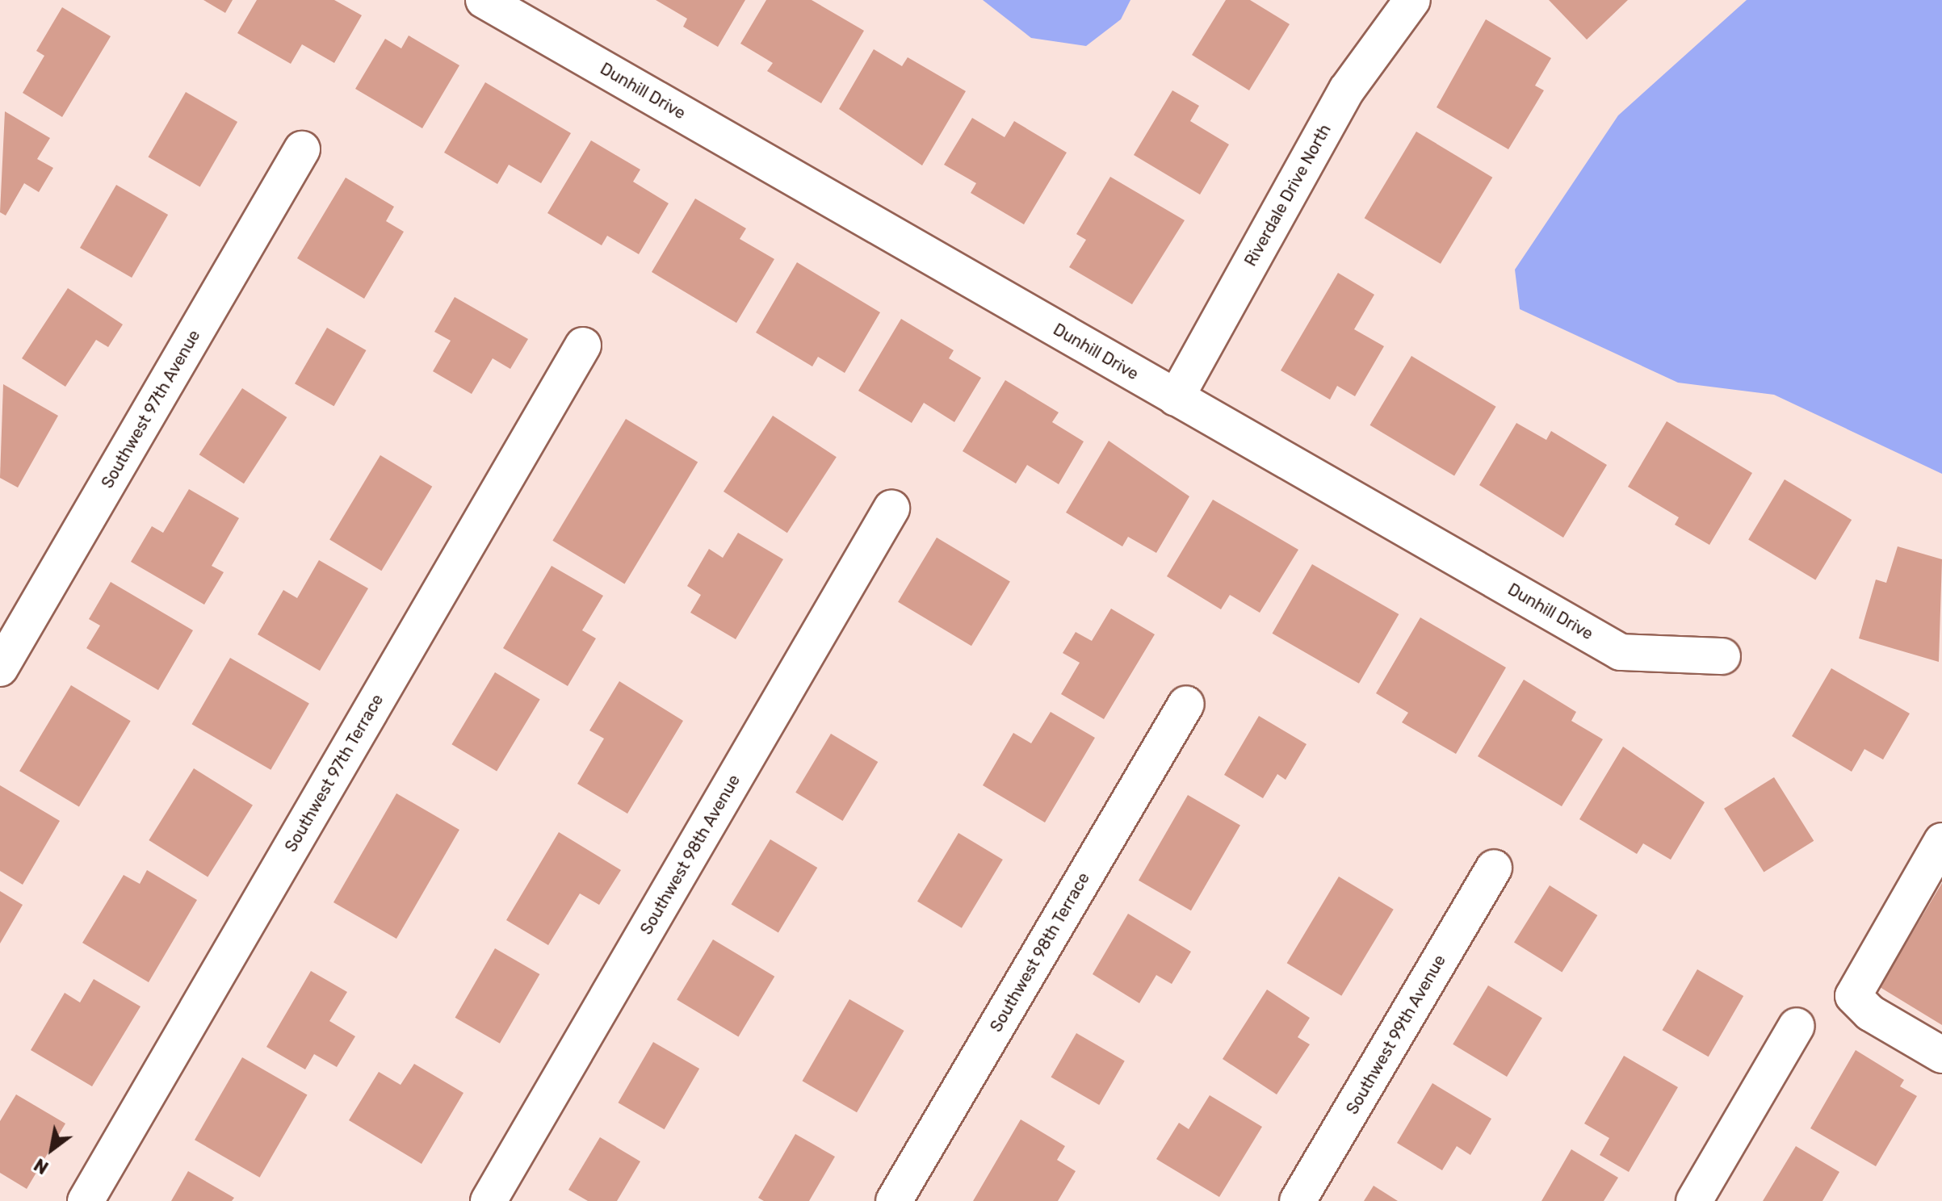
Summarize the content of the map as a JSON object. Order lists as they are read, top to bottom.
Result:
{
  "streets": {
    "street": [
      "Dunhill Drive",
      "Riverdale Drive North",
      "Southwest 97th Avenue",
      "Southwest 97th Terrace",
      "Southwest 98th Avenue",
      "Southwest 98th Terrace",
      "Southwest 99th Avenue"
    ]
  },
  "crossings": [
    ["Dunhill Drive", "Riverdale Drive North"]
  ],
  "north": "bottom left"
}
